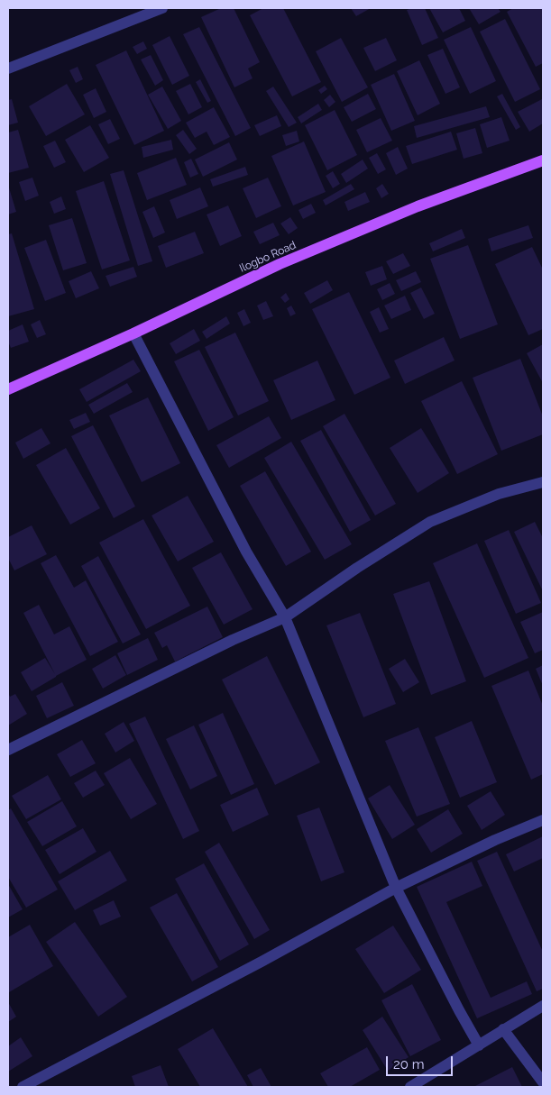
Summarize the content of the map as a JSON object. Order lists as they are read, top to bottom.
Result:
{
  "streets": {
    "main road": ["Ilogbo Road"]
  },
  "scale_bar": "20 m"
}
